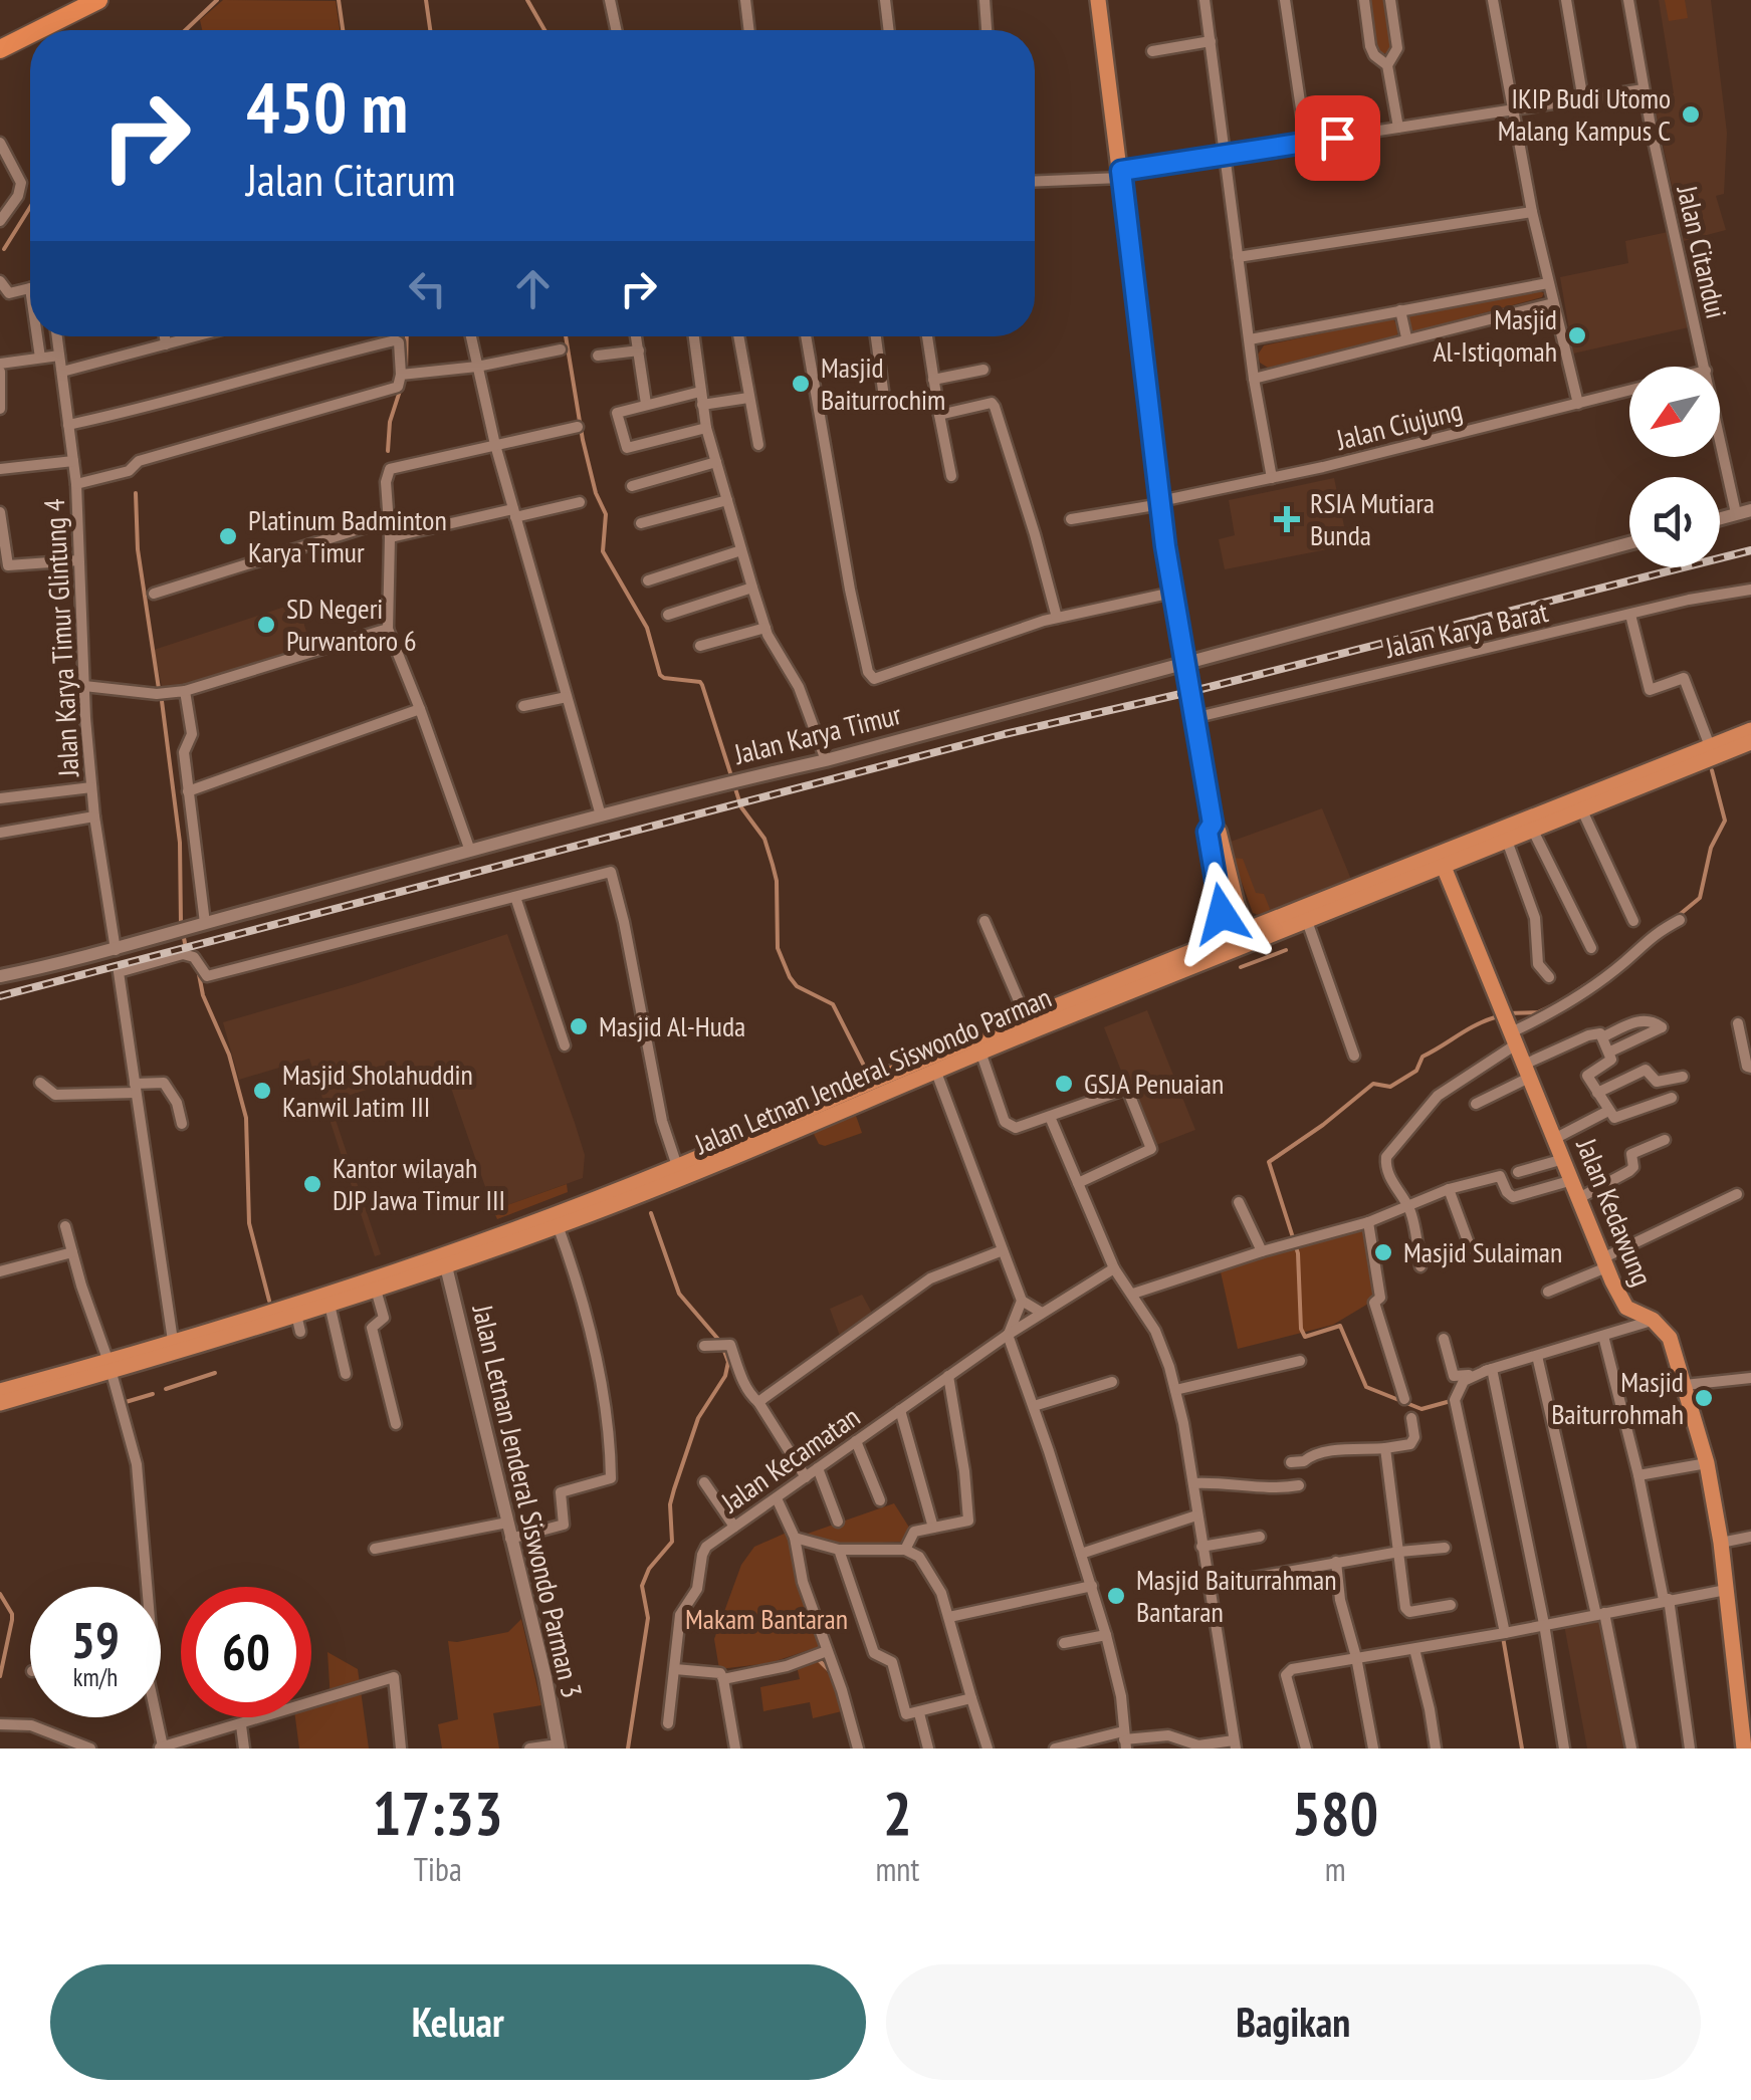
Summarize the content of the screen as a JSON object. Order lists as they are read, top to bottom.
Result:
{
  "streets": {
    "main road": ["Jalan Letnan Jenderal Siswondo Parman", "Jalan Kedawung"],
    "street": [
      "Jalan Citandui",
      "Jalan Ciujung",
      "Jalan Karya Barat",
      "Jalan Karya Timur Glintung 4",
      "Jalan Karya Timur",
      "Jalan Kecamatan",
      "Jalan Letnan Jenderal Siswondo Parman 3"
    ]
  },
  "crossings": [
    ["Jalan Karya Timur Glintung 4", "Jalan Karya Timur"],
    ["Jalan Letnan Jenderal Siswondo Parman", "Jalan Kedawung"],
    ["Jalan Letnan Jenderal Siswondo Parman", "Jalan Letnan Jenderal Siswondo Parman 3"]
  ],
  "parks": ["Makam Bantaran"],
  "places": {
    "other": [
      "IKIP Budi Utomo Malang Kampus C",
      "Masjid Al-Istiqomah",
      "Masjid Baiturrochim",
      "Platinum Badminton Karya Timur",
      "SD Negeri Purwantoro 6",
      "Masjid Al-Huda",
      "GSJA Penuaian",
      "Masjid Sholahuddin Kanwil Jatim III",
      "Kantor wilayah DJP Jawa Timur III",
      "Masjid Sulaiman",
      "Masjid Baiturrohmah",
      "Masjid Baiturrahman Bantaran"
    ],
    "health": ["RSIA Mutiara Bunda"]
  },
  "north": "bottom left",
  "page": {
    "turn": ["450 m", "Jalan Citarum"],
    "speed": "59 km/h",
    "limit": "60",
    "eta": [
      "17:33",
      "Tiba",
      "2",
      "mnt",
      "580",
      "m"
    ],
    "buttons": ["Keluar", "Bagikan"]
  }
}
